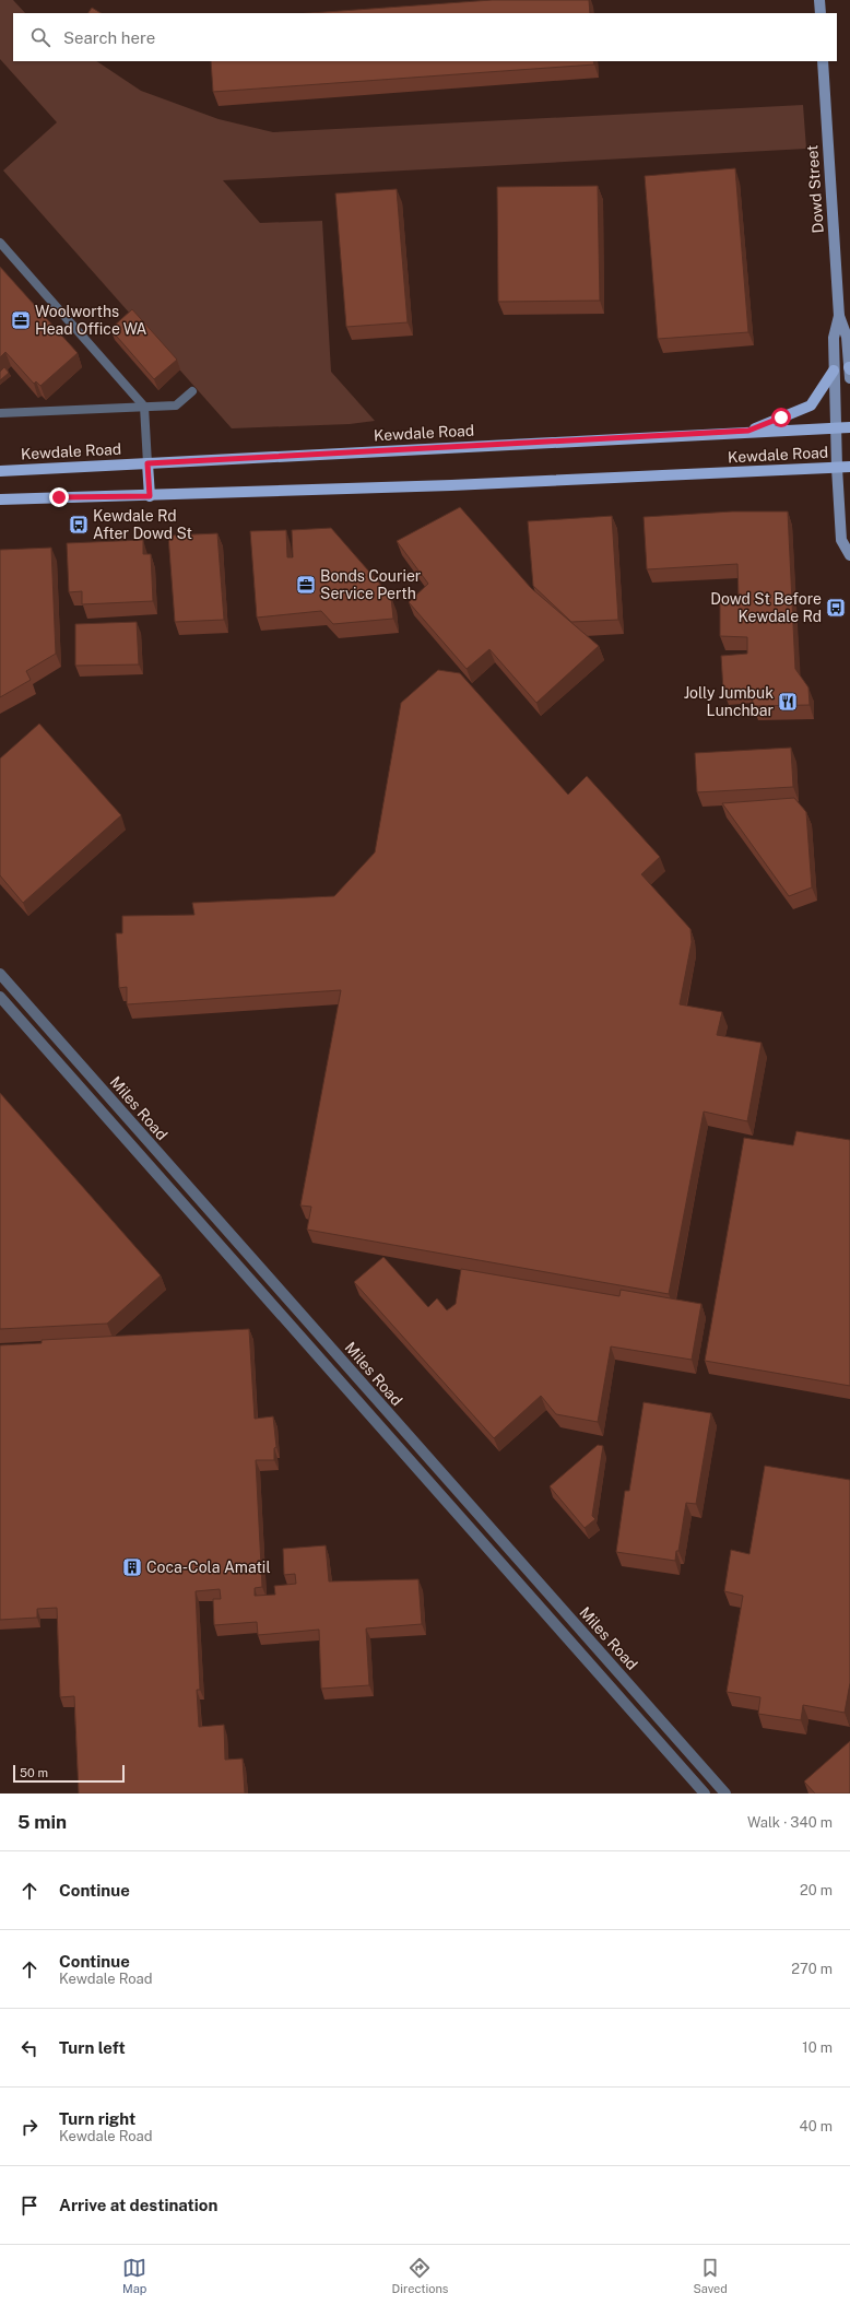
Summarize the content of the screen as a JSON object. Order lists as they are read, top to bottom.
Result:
{
  "streets": {
    "main road": ["Kewdale Road"],
    "street": ["Dowd Street", "Miles Road"]
  },
  "crossings": [
    ["Dowd Street", "Kewdale Road"]
  ],
  "places": {
    "office": ["Woolworths Head Office WA", "Bonds Courier Service Perth"],
    "bus stop": ["Kewdale Rd After Dowd St", "Dowd St Before Kewdale Rd"],
    "restaurant": ["Jolly Jumbuk Lunchbar"],
    "building": ["Coca-Cola Amatil"]
  },
  "scale_bar": "50 m",
  "page": {
    "search": "Search here",
    "scale": "50 m",
    "heading": ["5 min", "Walk · 340 m"],
    "list": [
      ["Continue", "20 m"],
      ["Continue", "Kewdale Road", "270 m"],
      ["Turn left", "10 m"],
      ["Turn right", "Kewdale Road", "40 m"],
      "Arrive at destination"
    ],
    "nav": ["Map", "Directions", "Saved"]
  }
}
